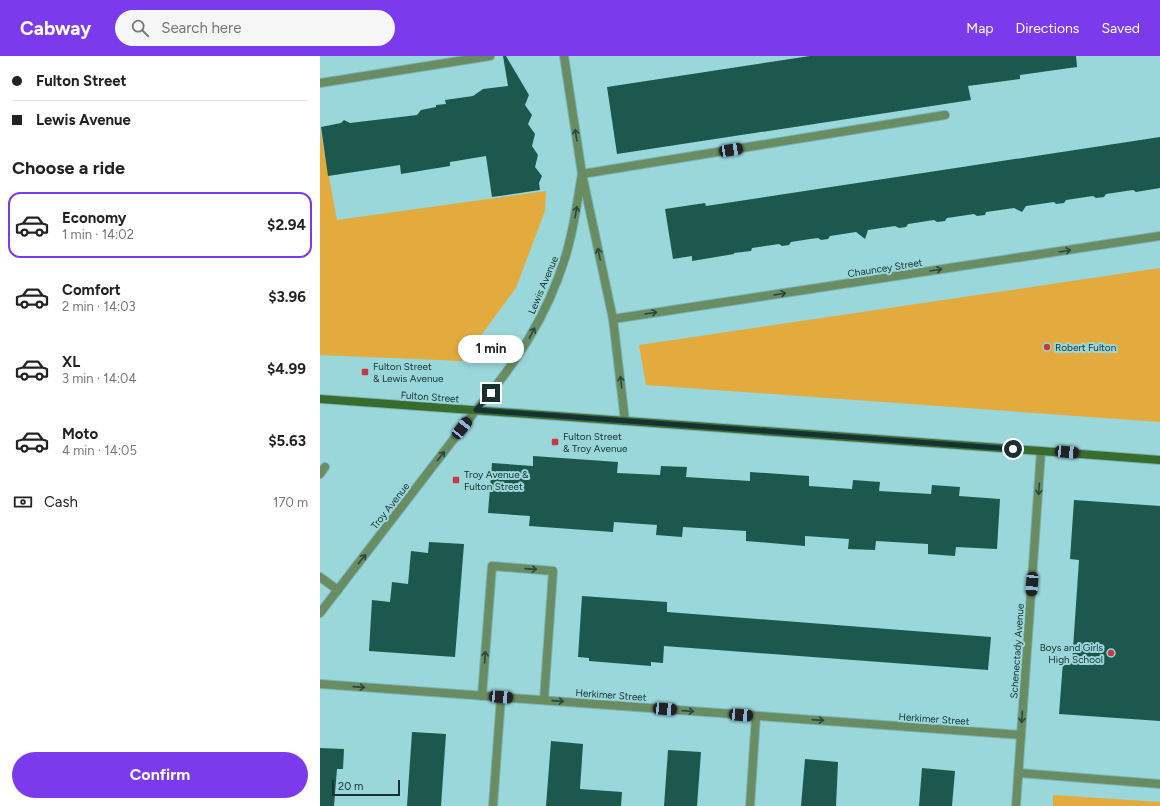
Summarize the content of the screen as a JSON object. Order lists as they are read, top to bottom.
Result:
{
  "streets": {
    "main road": ["Fulton Street"],
    "street": [
      "Chauncey Street",
      "Lewis Avenue",
      "Troy Avenue",
      "Schenectady Avenue",
      "Herkimer Street"
    ]
  },
  "crossings": [
    ["Chauncey Street", "Lewis Avenue"],
    ["Lewis Avenue", "Fulton Street"],
    ["Lewis Avenue", "Troy Avenue"],
    ["Fulton Street", "Troy Avenue"],
    ["Fulton Street", "Schenectady Avenue"],
    ["Schenectady Avenue", "Herkimer Street"]
  ],
  "one_way": [
    "Chauncey Street",
    "Lewis Avenue",
    "Troy Avenue",
    "Schenectady Avenue",
    "Herkimer Street"
  ],
  "places": {
    "other": ["Robert Fulton", "Boys and Girls High School"],
    "transit": ["Fulton Street & Lewis Avenue", "Fulton Street & Troy Avenue", "Troy Avenue & Fulton Street"]
  },
  "scale_bar": "20 m",
  "page": {
    "header": "Cabway",
    "search": "Search here",
    "nav": ["Map", "Directions", "Saved"],
    "banner": ["Fulton Street", "Lewis Avenue"],
    "heading": "Choose a ride",
    "list": [
      {
        "name": "Economy",
        "note": "1 min · 14:02",
        "value": "$2.94"
      },
      {
        "name": "Comfort",
        "note": "2 min · 14:03",
        "value": "$3.96"
      },
      {
        "name": "XL",
        "note": "3 min · 14:04",
        "value": "$4.99"
      },
      {
        "name": "Moto",
        "note": "4 min · 14:05",
        "value": "$5.63"
      }
    ],
    "bubble": "1 min",
    "pay": ["Cash", "170 m"],
    "buttons": "Confirm",
    "scale": "20 m"
  }
}
